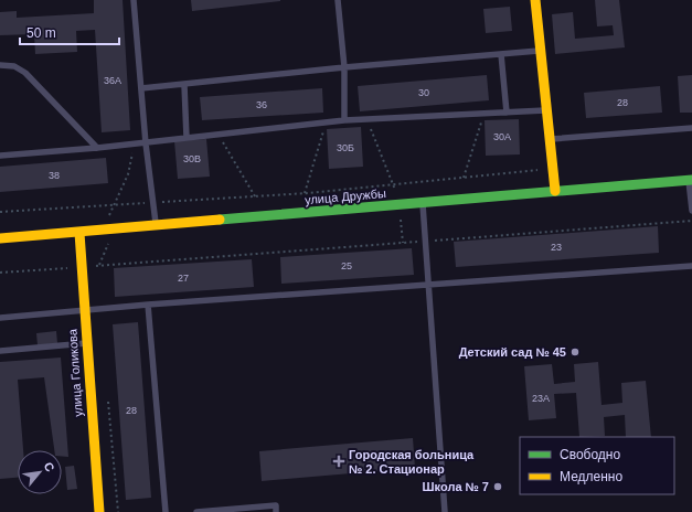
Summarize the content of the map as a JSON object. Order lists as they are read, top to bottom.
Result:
{
  "streets": {
    "main road": ["улица Дружбы", "улица Голикова"]
  },
  "crossings": [
    ["улица Дружбы", "улица Голикова"]
  ],
  "places": {
    "other": ["Детский сад № 45", "Школа № 7"],
    "health": ["Городская больница № 2. Стационар"]
  },
  "house_numbers": [
    "36А",
    "30",
    "28",
    "36",
    "30А",
    "30Б",
    "30В",
    "38",
    "23",
    "25",
    "27",
    "23А",
    "28"
  ],
  "legend": ["Свободно", "Медленно"],
  "scale_bar": "50 m",
  "north": "top right"
}
